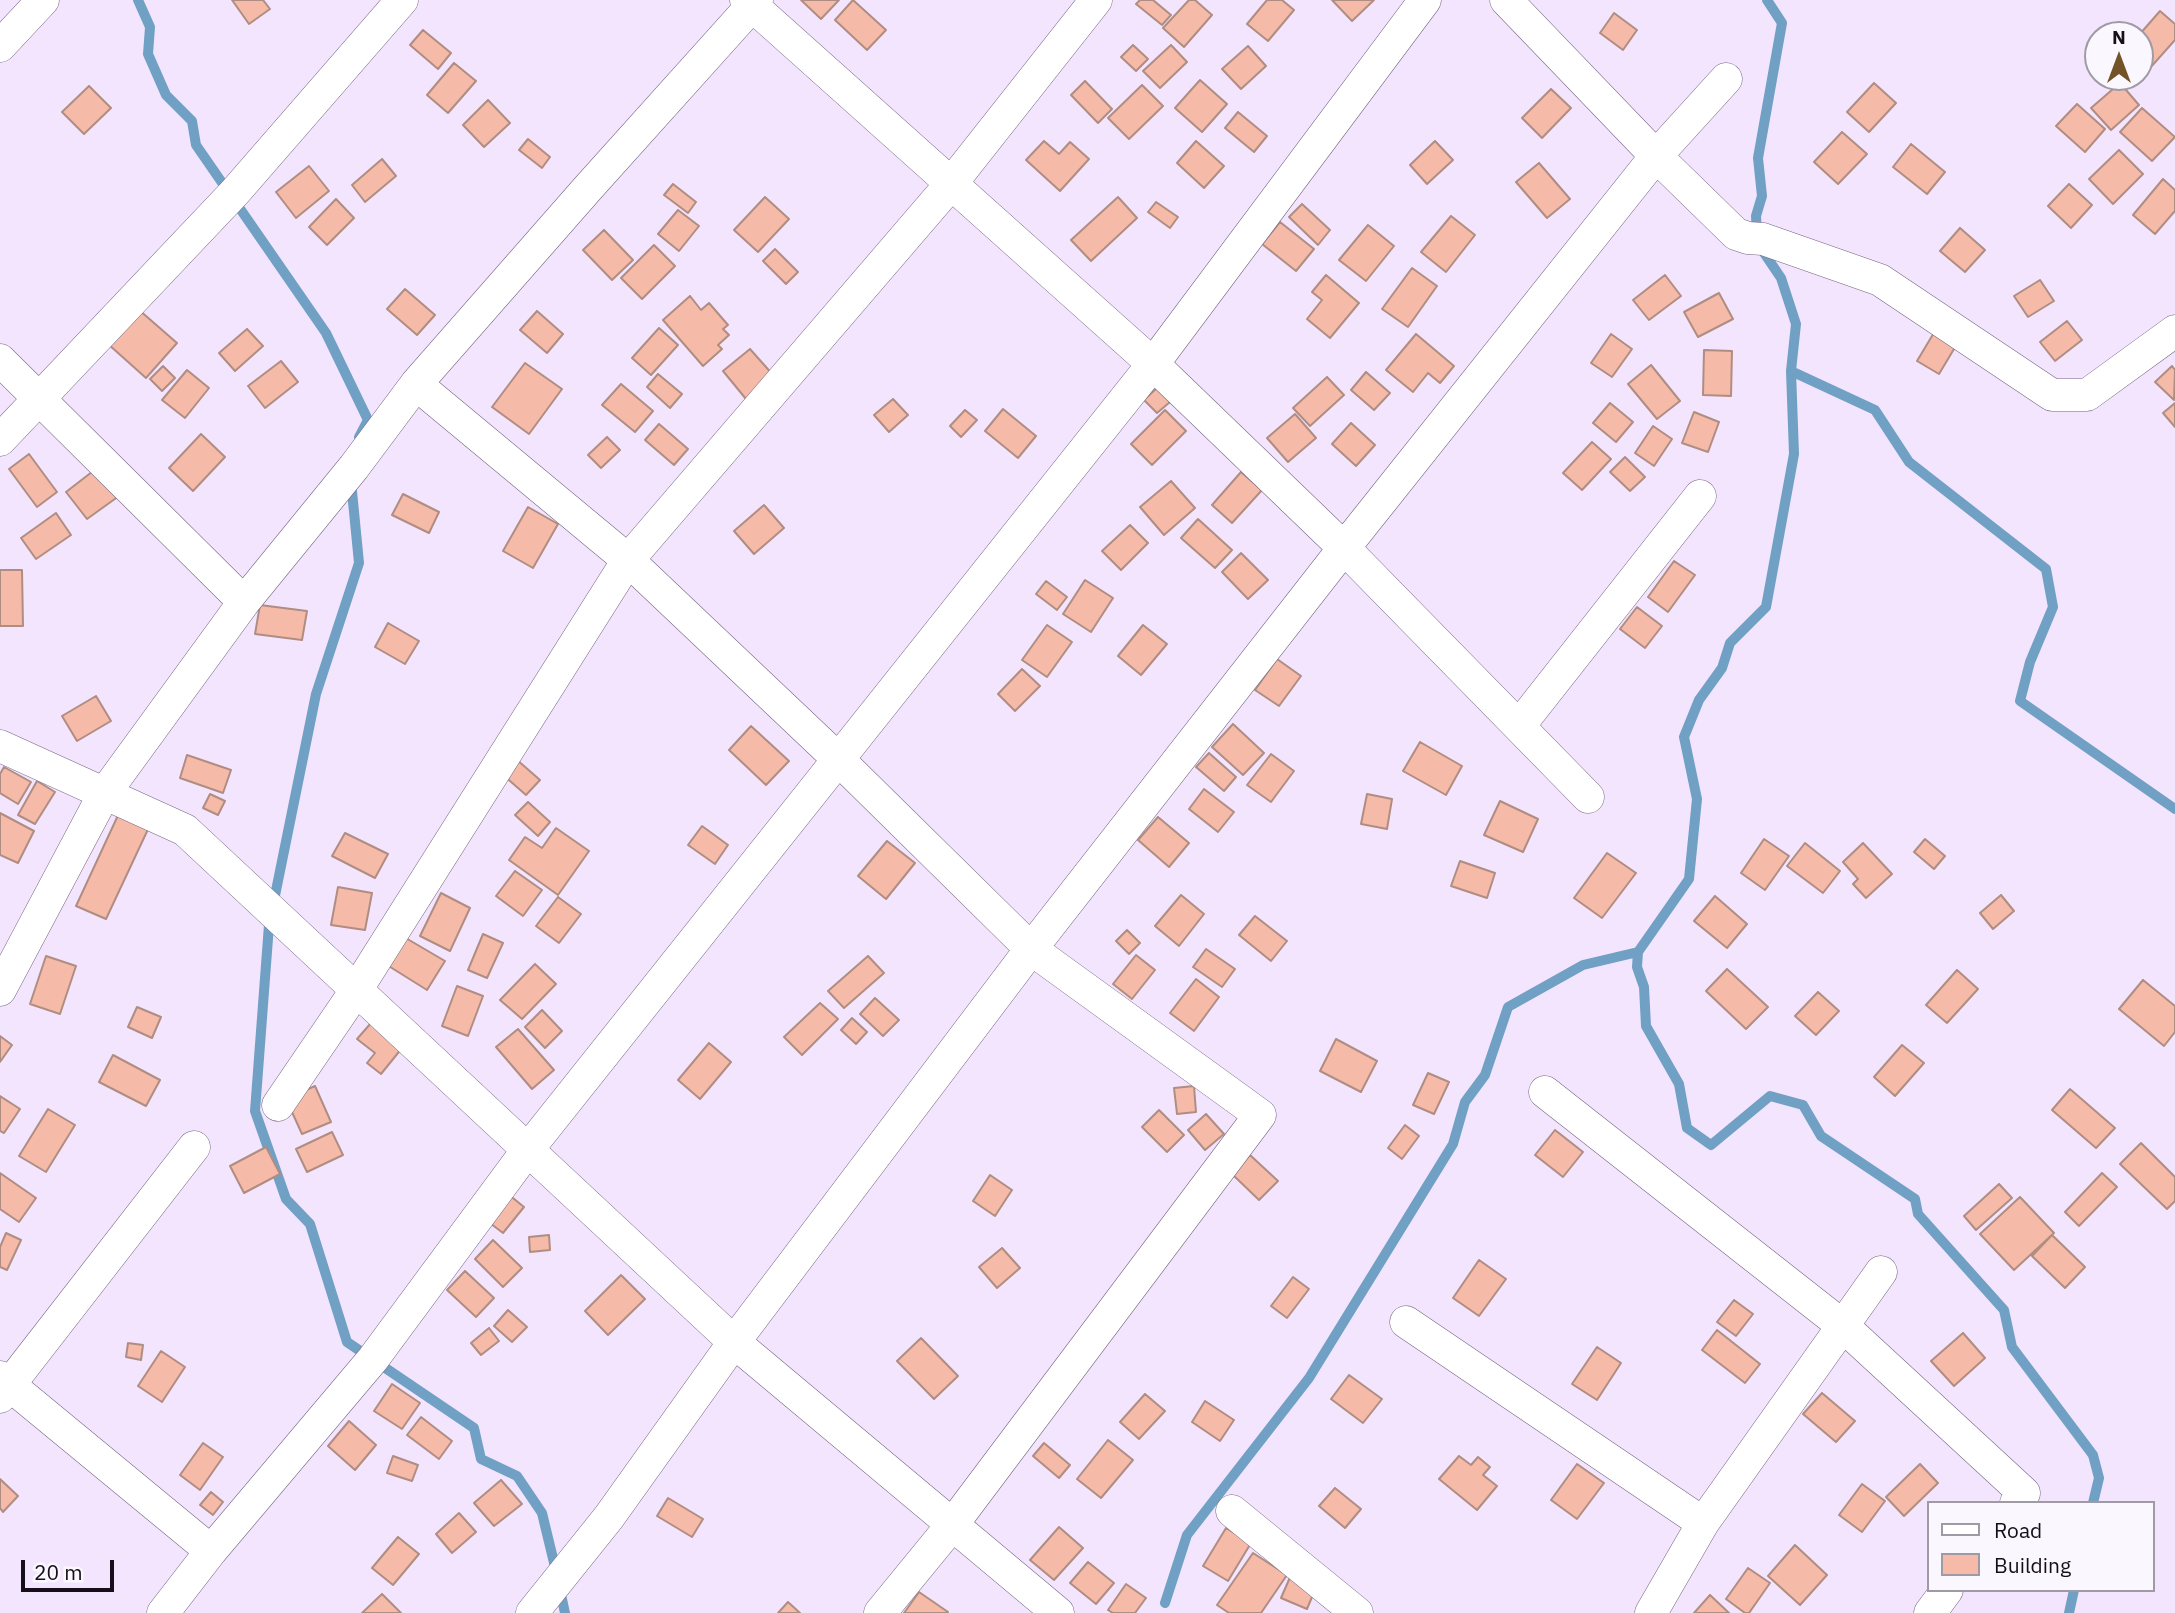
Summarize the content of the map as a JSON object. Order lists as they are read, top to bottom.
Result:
{
  "legend": ["Road", "Building"],
  "scale_bar": "20 m",
  "north": "top"
}
